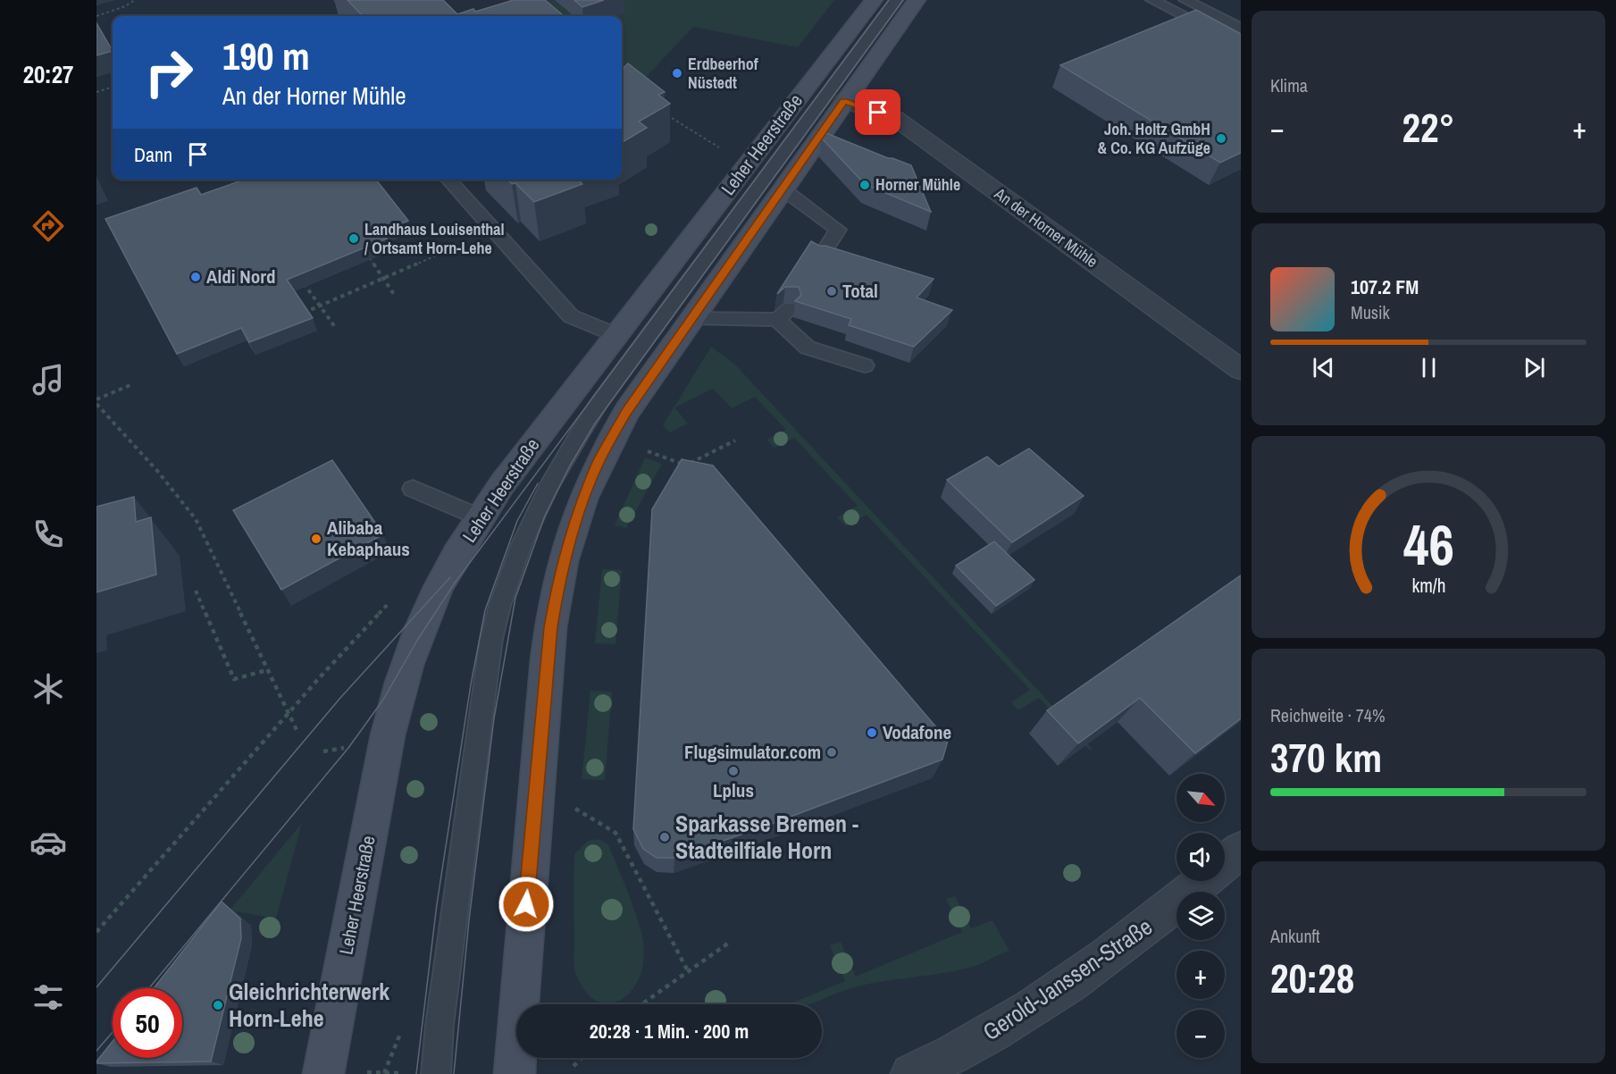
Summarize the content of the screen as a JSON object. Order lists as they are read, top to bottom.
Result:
{
  "streets": {
    "main road": ["Leher Heerstraße"],
    "street": ["An der Horner Mühle", "Gerold-Janssen-Straße"]
  },
  "places": [
    "Erdbeerhof Nüstedt",
    "Joh. Holtz GmbH & Co. KG Aufzüge",
    "Horner Mühle",
    "Landhaus Louisenthal / Ortsamt Horn-Lehe",
    "Aldi Nord",
    "Total",
    "Alibaba Kebaphaus",
    "Vodafone",
    "Flugsimulator.com",
    "Lplus",
    "Sparkasse Bremen - Stadteilfiale Horn",
    "Gleichrichterwerk Horn-Lehe"
  ],
  "north": "bottom right",
  "page": {
    "tabs": "20:27",
    "tile": [
      "Klima",
      ["Reichweite · 74%", "370 km"],
      ["Ankunft", "20:28"]
    ],
    "turn": ["190 m", "An der Horner Mühle"],
    "heat": ["−", "22°", "+"],
    "then": "Dann",
    "song": ["107.2 FM", "Musik"],
    "map_buttons": ["+", "−"],
    "limit": "50",
    "trip": "20:28 · 1 Min. · 200 m",
    "gauge": ["46", "km/h"]
  }
}
